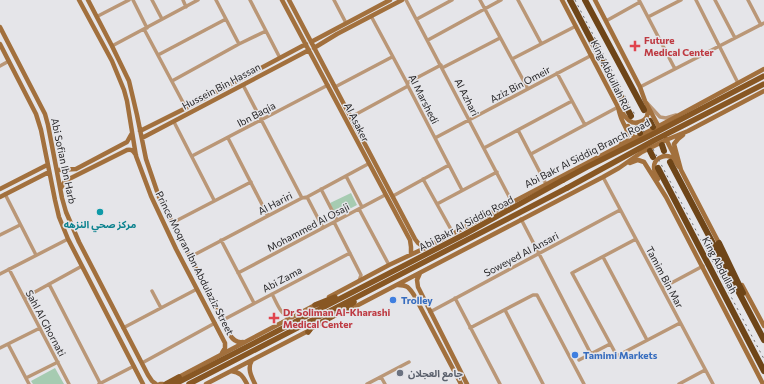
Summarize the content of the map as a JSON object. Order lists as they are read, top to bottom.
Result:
{
  "streets": {
    "highway": ["King Abdullah Rd", "King Abdullah"],
    "main road": ["Abi Bakr Al Siddiq Road"],
    "street": [
      "Aziz Bin Omeir",
      "Hussein Bin Hassan",
      "Al Azhari",
      "Al Marshedi",
      "Ibn Baqia",
      "Al Asaker",
      "Abi Bakr Al Siddiq Branch Road",
      "Abi Sofian Ibn Harb",
      "Al Hariri",
      "Mohammed Al Osaji",
      "Soweyed Al Ansari",
      "Prince Moqran Ibn Abdulaziz Street",
      "Tamim Bin Mar",
      "Abi Zama",
      "Sahl Al Ghornati"
    ]
  },
  "crossings": [
    ["King Abdullah Rd", "Aziz Bin Omeir"],
    ["King Abdullah Rd", "Abi Bakr Al Siddiq Branch Road"],
    ["Aziz Bin Omeir", "Al Azhari"],
    ["Aziz Bin Omeir", "Al Marshedi"],
    ["Hussein Bin Hassan", "Al Asaker"],
    ["Hussein Bin Hassan", "Prince Moqran Ibn Abdulaziz Street"],
    ["Al Azhari", "Abi Bakr Al Siddiq Branch Road"],
    ["Ibn Baqia", "Al Asaker"],
    ["Al Asaker", "Abi Bakr Al Siddiq Branch Road"],
    ["Al Asaker", "Al Hariri"],
    ["Al Asaker", "Mohammed Al Osaji"],
    ["Abi Bakr Al Siddiq Branch Road", "Prince Moqran Ibn Abdulaziz Street"],
    ["Al Hariri", "Prince Moqran Ibn Abdulaziz Street"],
    ["Soweyed Al Ansari", "Tamim Bin Mar"],
    ["Prince Moqran Ibn Abdulaziz Street", "Abi Zama"]
  ],
  "places": {
    "health": ["Future Medical Center", "Dr Soliman Al-Kharashi Medical Center"],
    "other": [
      "مركز صحي النزهه",
      "Trolley",
      "Tamimi Markets",
      "جامع العجلان"
    ]
  }
}
